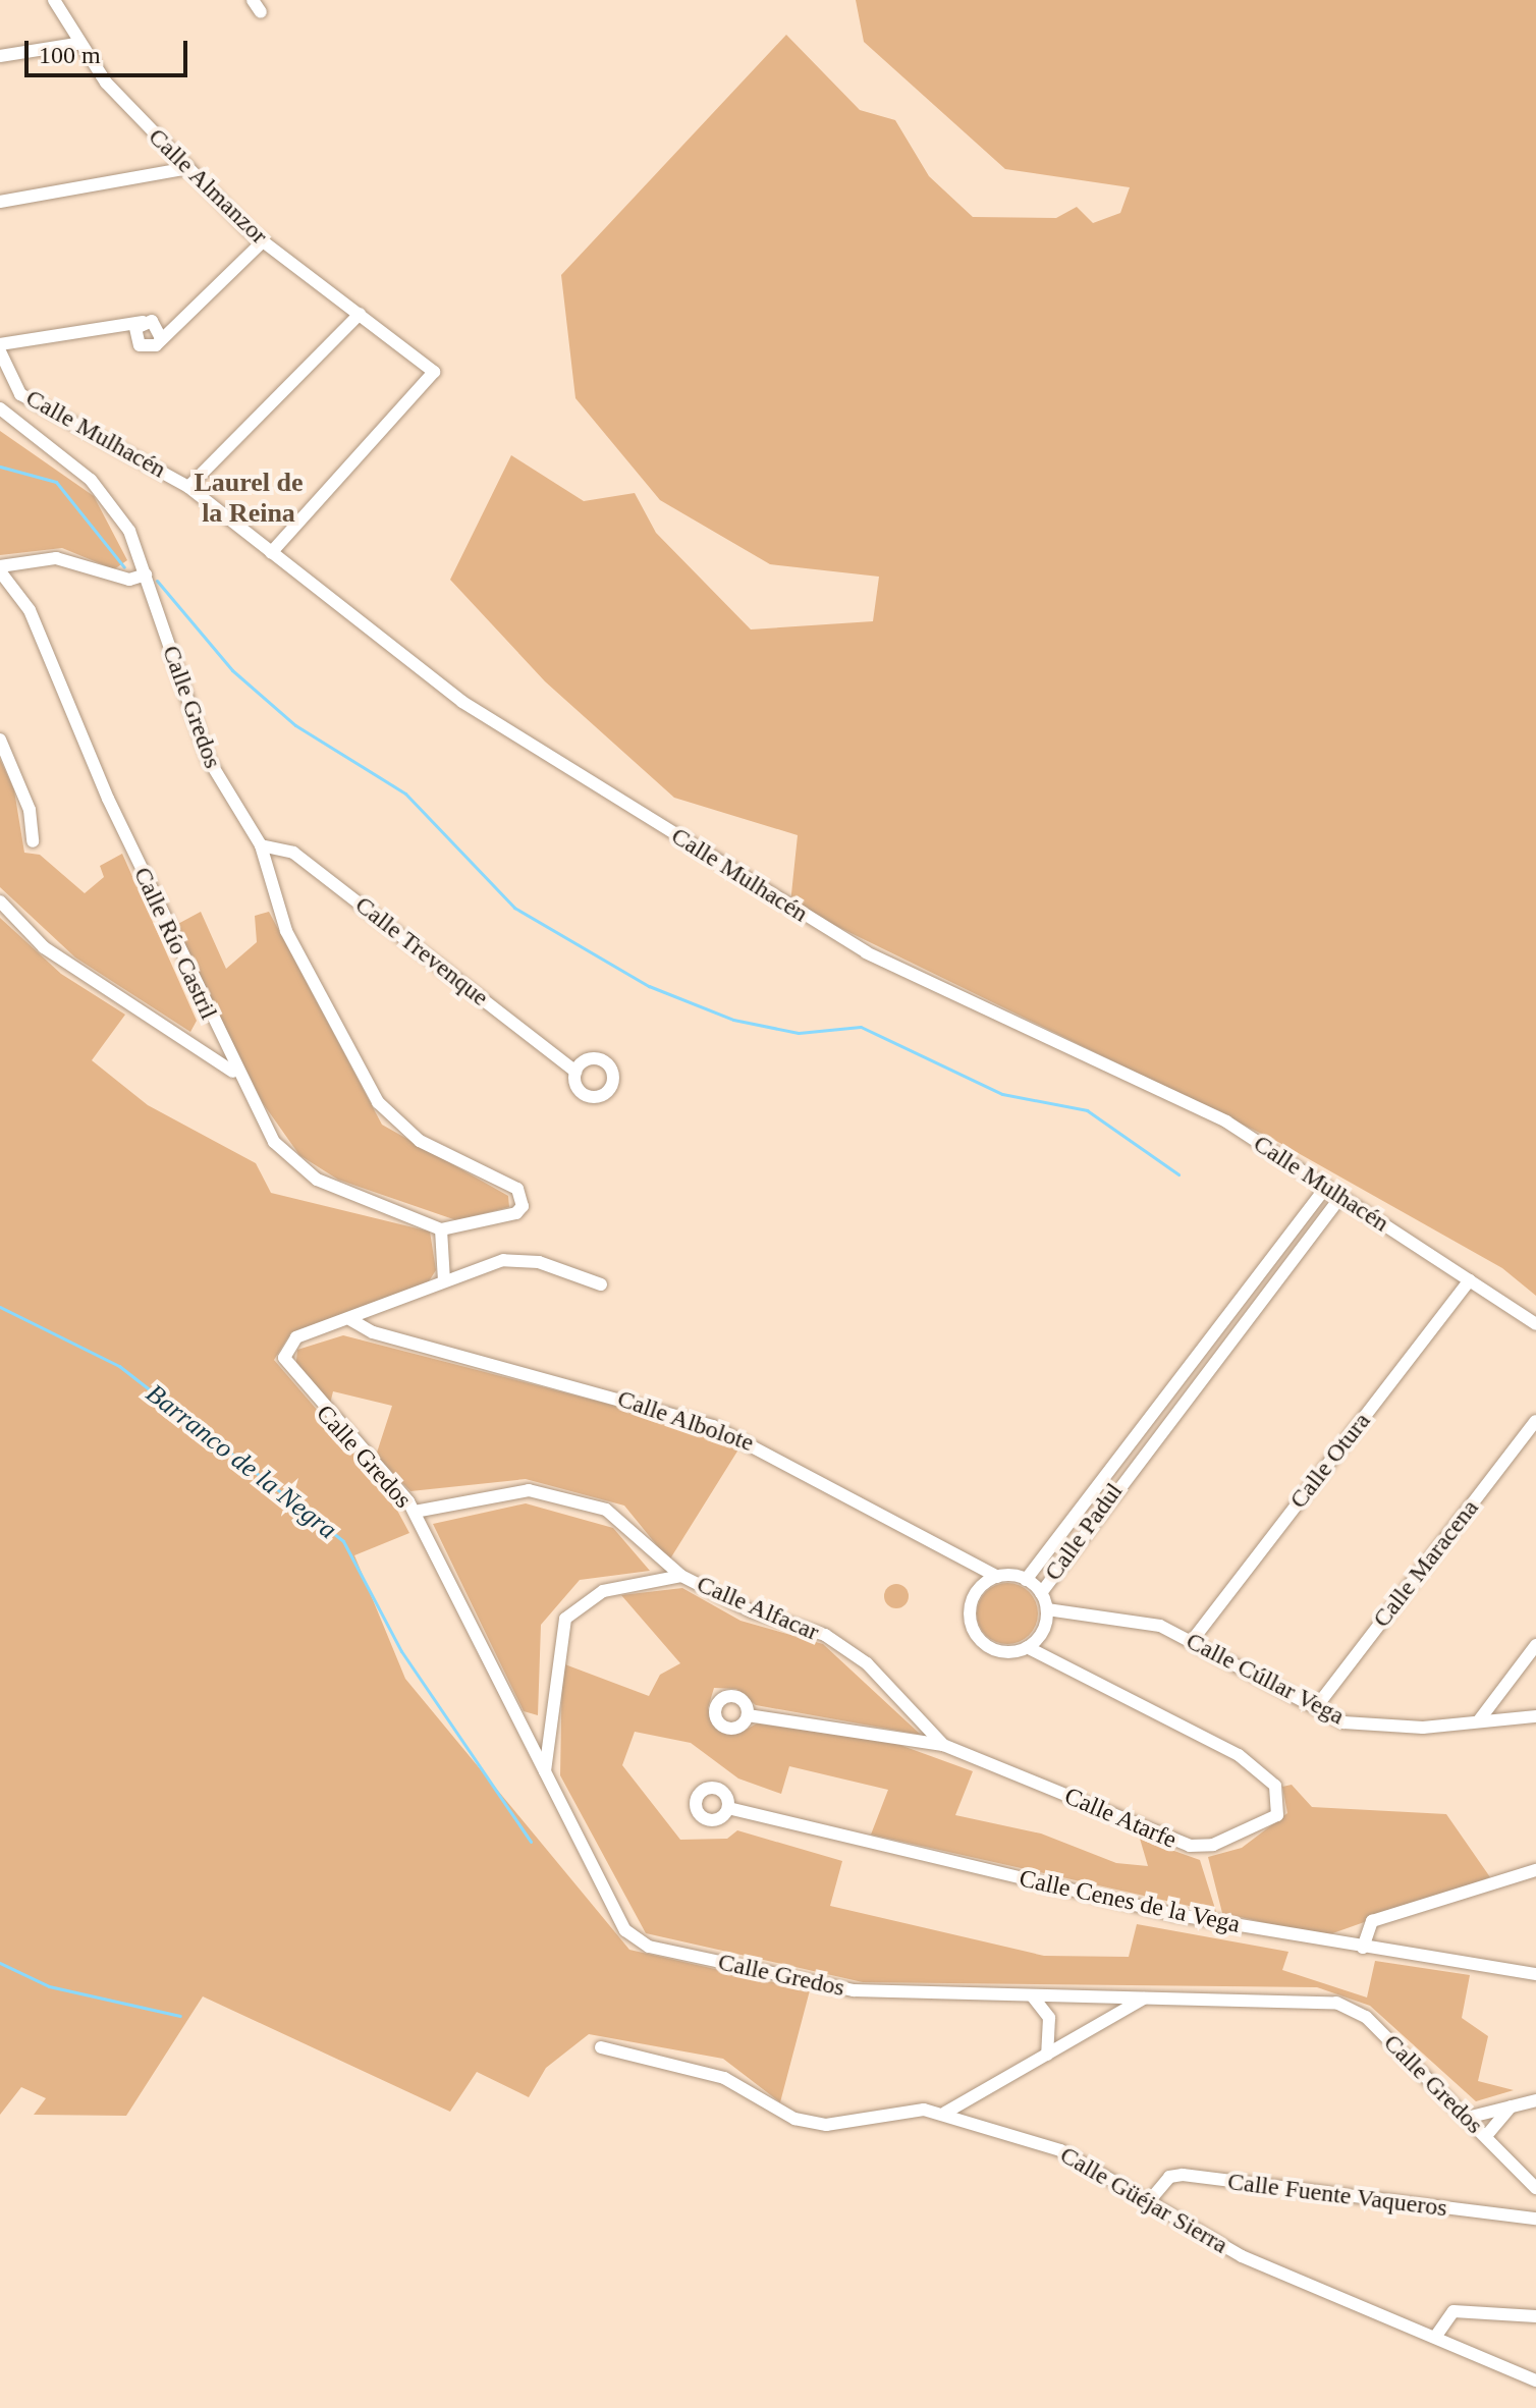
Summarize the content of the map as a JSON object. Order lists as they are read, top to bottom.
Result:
{
  "streets": {
    "street": [
      "Calle Almanzor",
      "Calle Mulhacén",
      "Calle Gredos",
      "Calle Río Castril",
      "Calle Trevenque",
      "Calle Albolote",
      "Calle Otura",
      "Calle Padul",
      "Calle Maracena",
      "Calle Alfacar",
      "Calle Cúllar Vega",
      "Calle Atarfe",
      "Calle Cenes de la Vega",
      "Calle Fuente Vaqueros",
      "Calle Güéjar Sierra"
    ]
  },
  "crossings": [
    ["Calle Almanzor", "Calle Mulhacén"],
    ["Calle Mulhacén", "Calle Otura"],
    ["Calle Mulhacén", "Calle Padul"],
    ["Calle Gredos", "Calle Río Castril"],
    ["Calle Gredos", "Calle Trevenque"],
    ["Calle Gredos", "Calle Albolote"],
    ["Calle Gredos", "Calle Alfacar"],
    ["Calle Albolote", "Calle Padul"],
    ["Calle Albolote", "Calle Cúllar Vega"],
    ["Calle Albolote", "Calle Atarfe"],
    ["Calle Otura", "Calle Cúllar Vega"],
    ["Calle Padul", "Calle Cúllar Vega"],
    ["Calle Padul", "Calle Atarfe"],
    ["Calle Maracena", "Calle Cúllar Vega"],
    ["Calle Alfacar", "Calle Atarfe"],
    ["Calle Cúllar Vega", "Calle Atarfe"],
    ["Calle Fuente Vaqueros", "Calle Güéjar Sierra"]
  ],
  "districts": ["Laurel de la Reina"],
  "water": ["Barranco de la Negra"],
  "scale_bar": "100 m"
}
